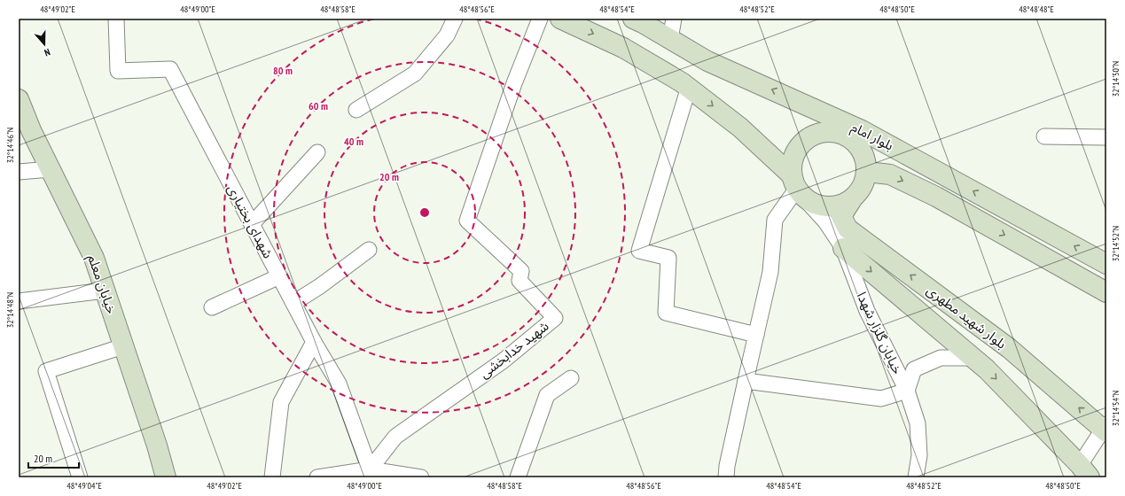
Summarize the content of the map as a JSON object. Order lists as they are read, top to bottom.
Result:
{
  "streets": {
    "street": [
      "بلوار امام",
      "شهدای بختیاری",
      "خیابان معلم",
      "بلوار شهید مطهری",
      "خیابان گلزار شهدا",
      "شهید خدابخشی"
    ]
  },
  "crossings": [
    ["شهدای بختیاری", "شهید خدابخشی"],
    ["بلوار شهید مطهری", "خیابان گلزار شهدا"]
  ],
  "scale_bar": "20 m",
  "north": "bottom",
  "coordinates": [
    "48°49'02\"E",
    "48°49'00\"E",
    "48°48'58\"E",
    "48°48'56\"E",
    "48°48'54\"E",
    "48°48'52\"E",
    "48°48'50\"E",
    "48°48'48\"E",
    "32°14'50\"N",
    "32°14'46\"N",
    "32°14'52\"N",
    "32°14'48\"N",
    "32°14'54\"N",
    "48°49'04\"E"
  ],
  "rings": [
    "80 m",
    "60 m",
    "40 m",
    "20 m"
  ]
}
